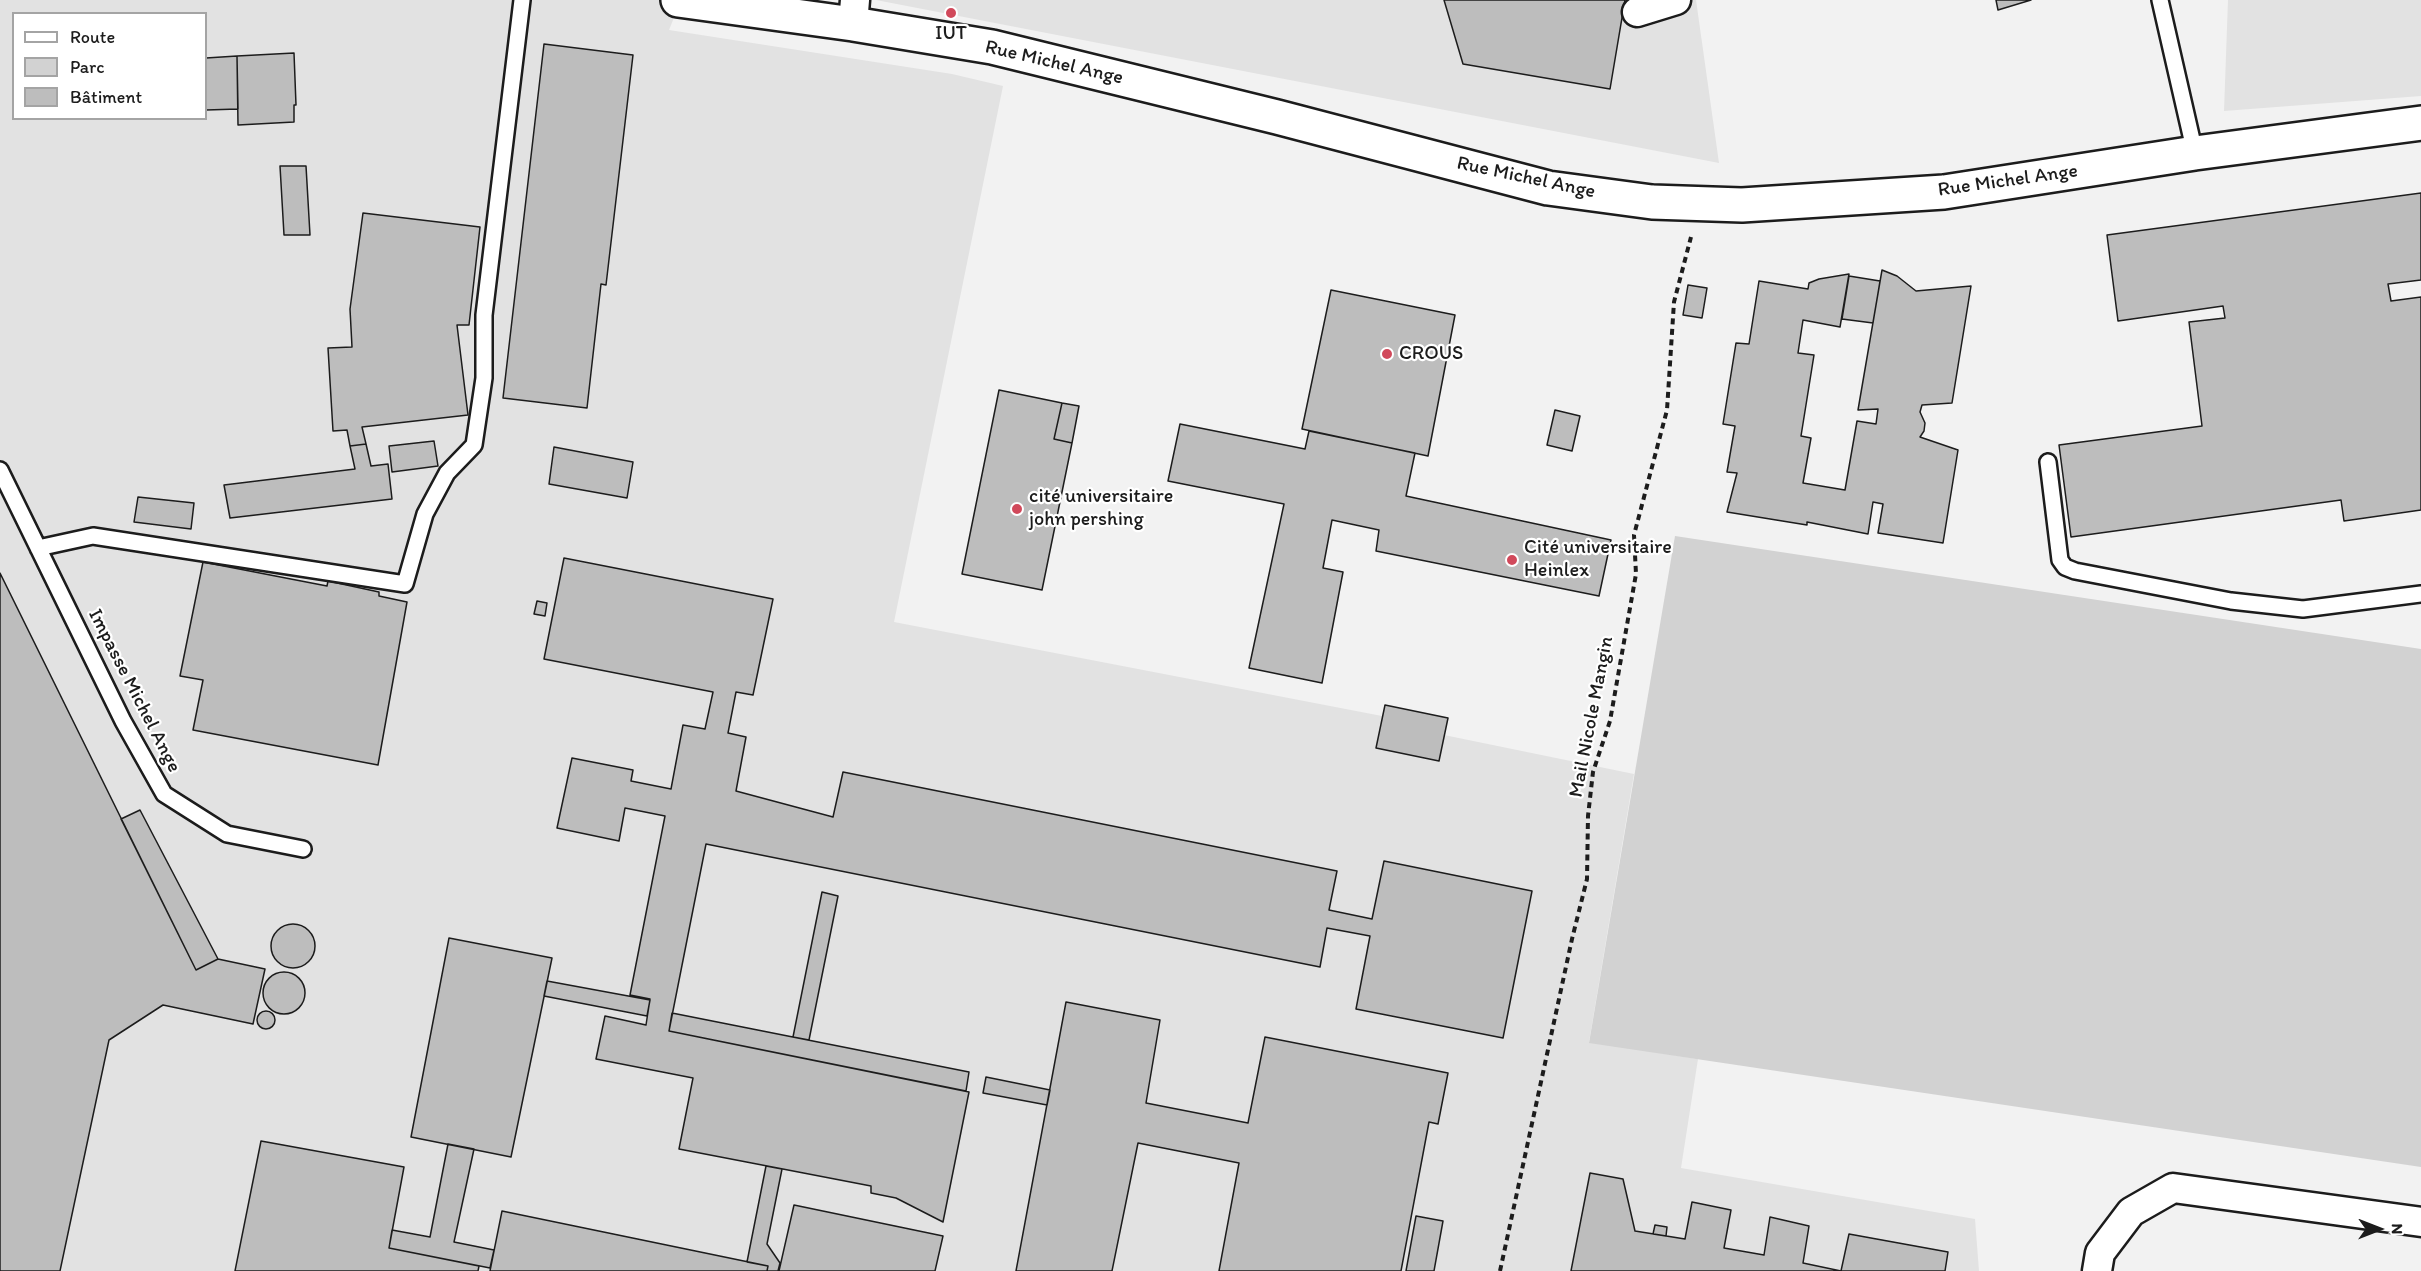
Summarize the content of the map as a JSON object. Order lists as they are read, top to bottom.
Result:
{
  "streets": {
    "street": ["Rue Michel Ange"],
    "lane": ["Impasse Michel Ange"],
    "path": ["Mail Nicole Mangin"]
  },
  "crossings": [
    ["Rue Michel Ange", "Mail Nicole Mangin"]
  ],
  "places": [
    "IUT",
    "CROUS",
    "cité universitaire john pershing",
    "Cité universitaire Heinlex"
  ],
  "legend": ["Route", "Parc", "Bâtiment"],
  "north": "right"
}
